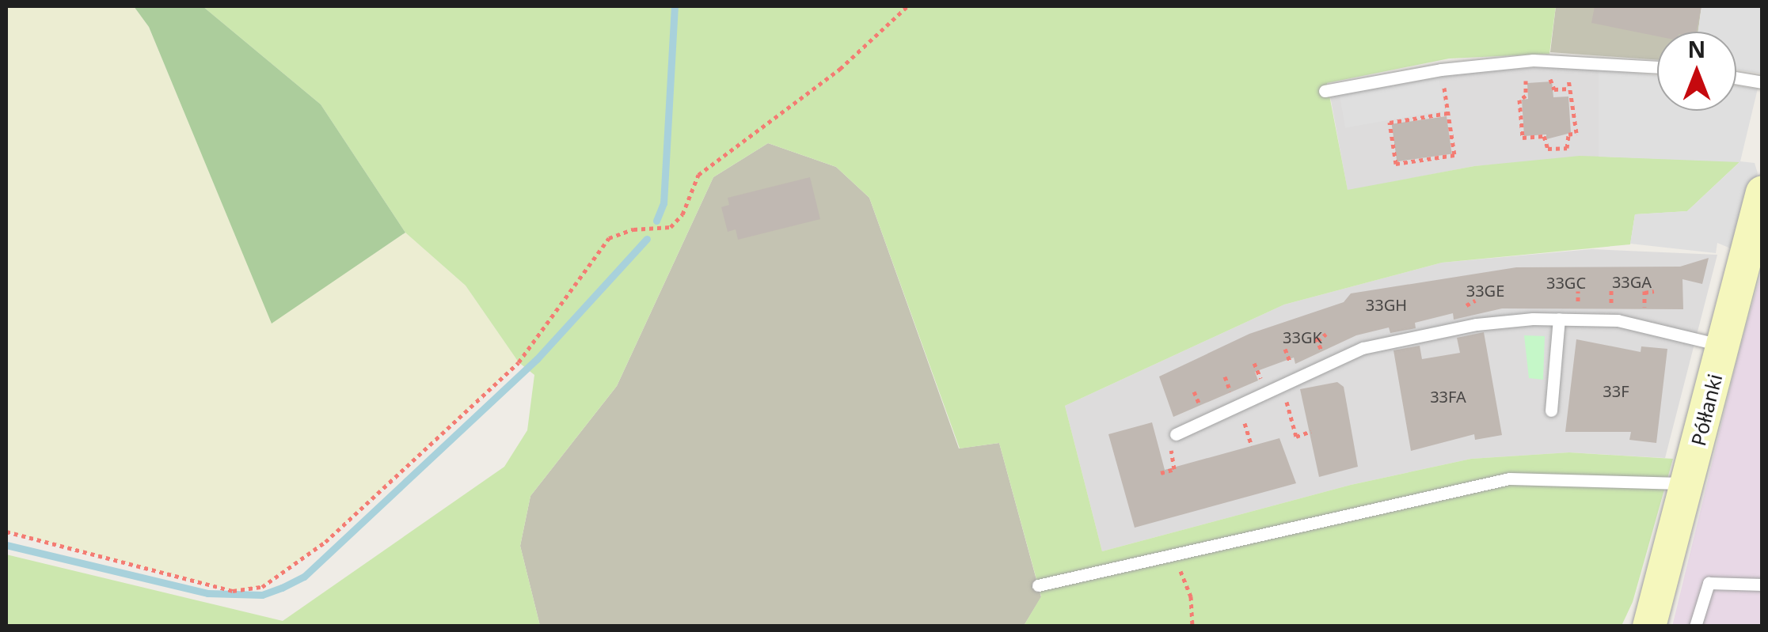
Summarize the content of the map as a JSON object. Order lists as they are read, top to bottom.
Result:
{
  "streets": {
    "street": ["Półłanki"]
  },
  "house_numbers": [
    "33GA",
    "33GC",
    "33GE",
    "33GH",
    "33GK",
    "33F",
    "33FA"
  ],
  "north": "top"
}
